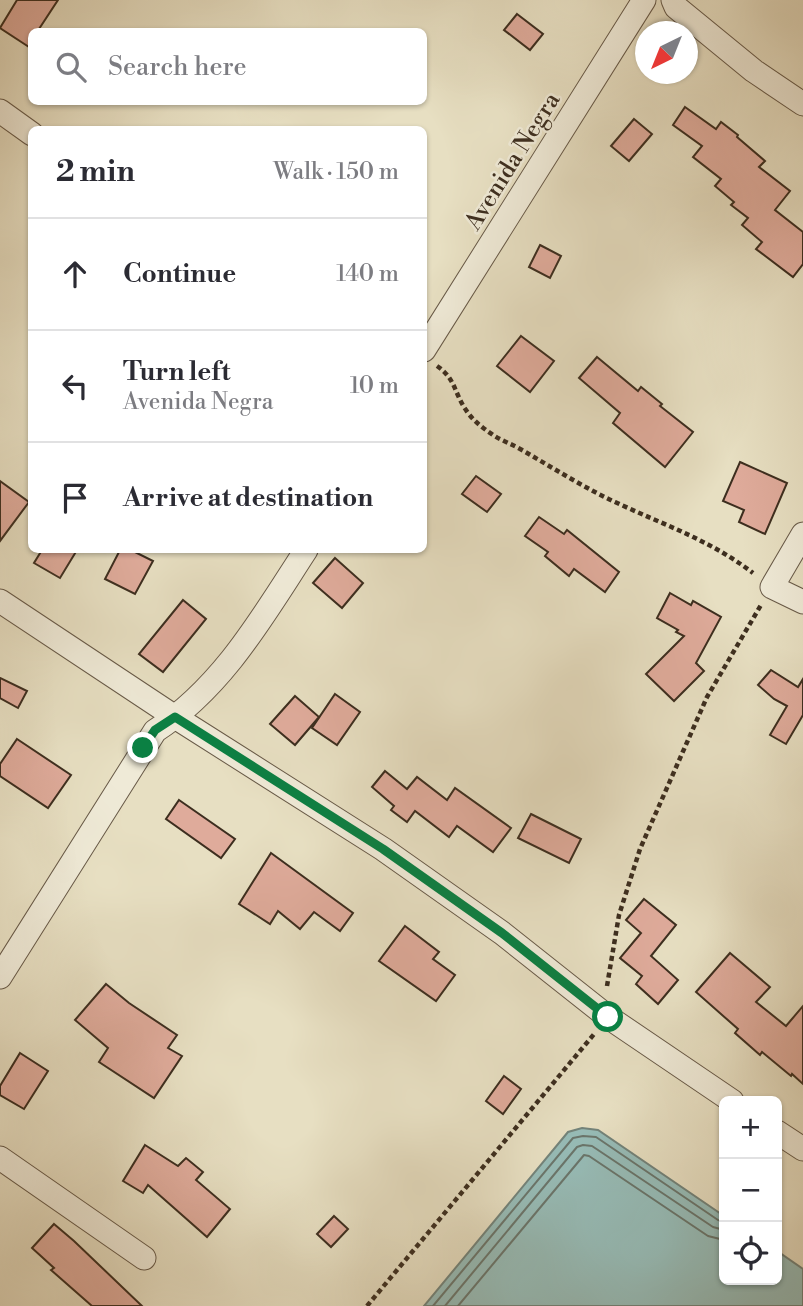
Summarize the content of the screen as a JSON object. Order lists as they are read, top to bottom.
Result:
{
  "streets": {
    "street": ["Avenida Negra"]
  },
  "north": "bottom left",
  "page": {
    "search": "Search here",
    "heading": ["2 min", "Walk · 150 m"],
    "list": [
      ["Continue", "140 m"],
      ["Turn left", "Avenida Negra", "10 m"],
      "Arrive at destination"
    ],
    "map_buttons": ["+", "−"]
  }
}
